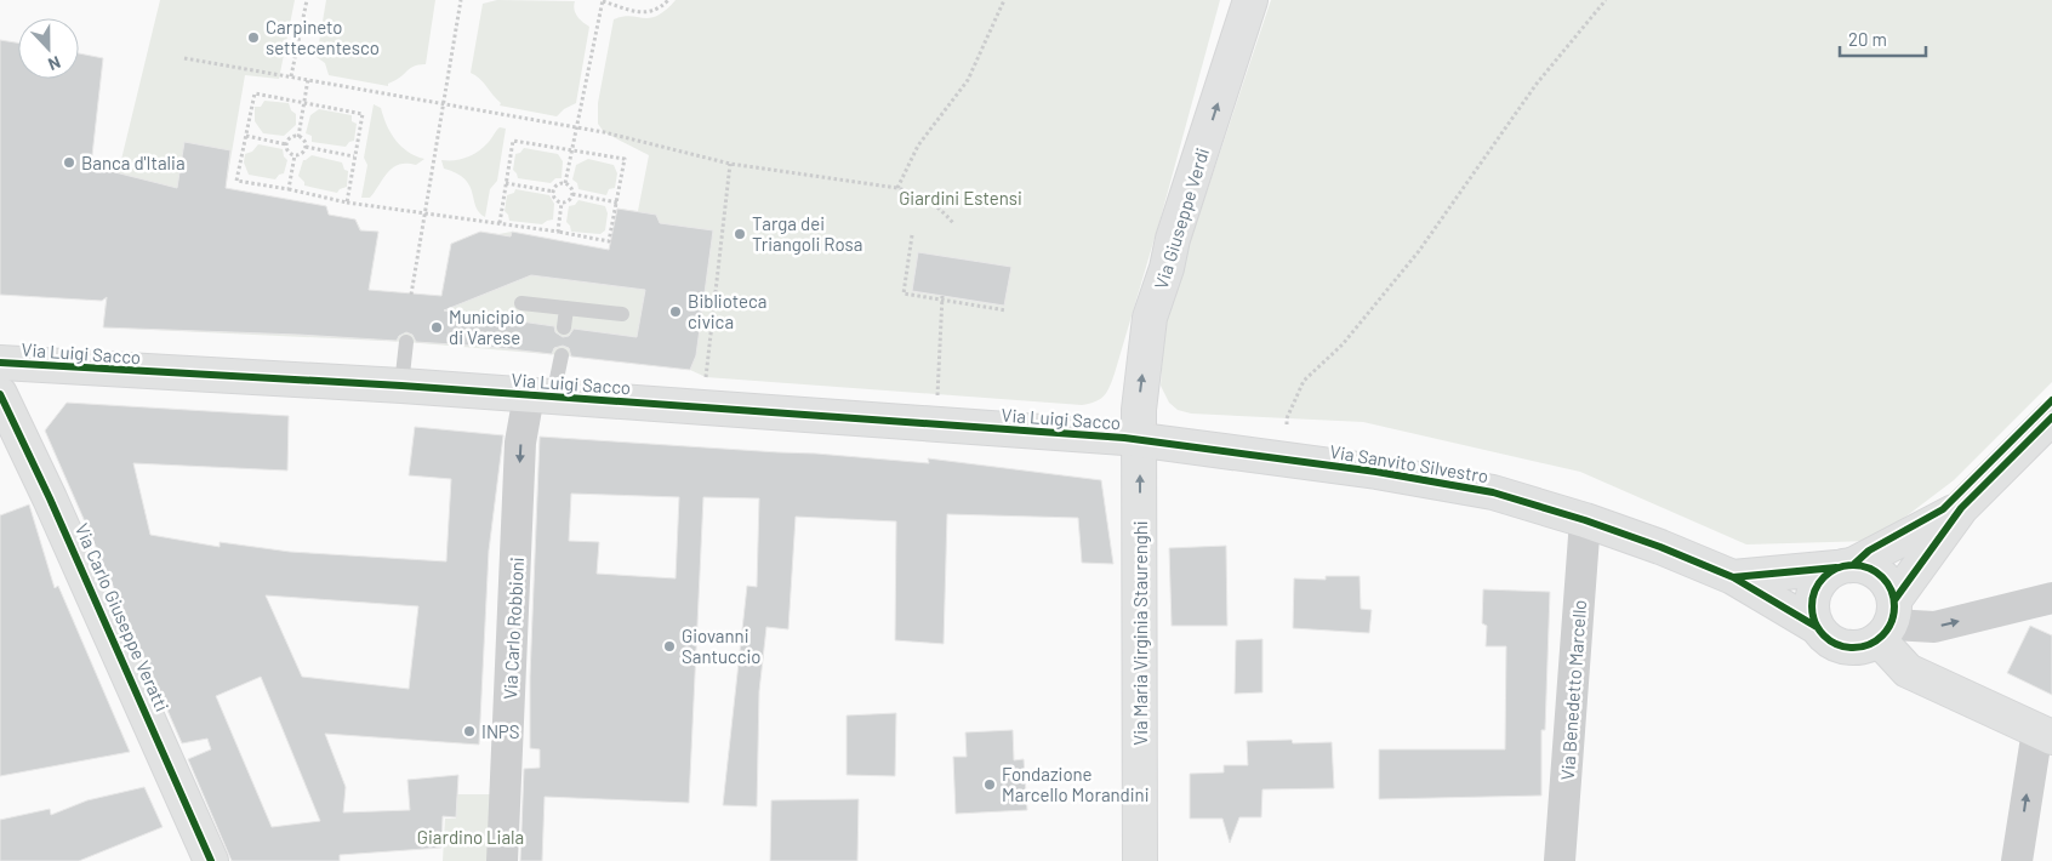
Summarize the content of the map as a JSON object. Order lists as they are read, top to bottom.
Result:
{
  "streets": {
    "main road": [
      "Via Giuseppe Verdi",
      "Via Luigi Sacco",
      "Via Sanvito Silvestro",
      "Via Carlo Giuseppe Veratti",
      "Via Maria Virginia Staurenghi"
    ],
    "street": ["Via Carlo Robbioni", "Via Benedetto Marcello"]
  },
  "crossings": [
    ["Via Giuseppe Verdi", "Via Luigi Sacco"],
    ["Via Giuseppe Verdi", "Via Sanvito Silvestro"],
    ["Via Giuseppe Verdi", "Via Maria Virginia Staurenghi"],
    ["Via Luigi Sacco", "Via Sanvito Silvestro"],
    ["Via Luigi Sacco", "Via Carlo Robbioni"],
    ["Via Luigi Sacco", "Via Maria Virginia Staurenghi"],
    ["Via Sanvito Silvestro", "Via Maria Virginia Staurenghi"],
    ["Via Sanvito Silvestro", "Via Benedetto Marcello"]
  ],
  "one_way": ["Via Giuseppe Verdi", "Via Carlo Robbioni", "Via Maria Virginia Staurenghi"],
  "parks": ["Giardini Estensi", "Giardino Liala"],
  "places": [
    "Carpineto settecentesco",
    "Banca d'Italia",
    "Targa dei Triangoli Rosa",
    "Biblioteca civica",
    "Municipio di Varese",
    "Giovanni Santuccio",
    "INPS",
    "Fondazione Marcello Morandini"
  ],
  "scale_bar": "20 m",
  "north": "bottom"
}
